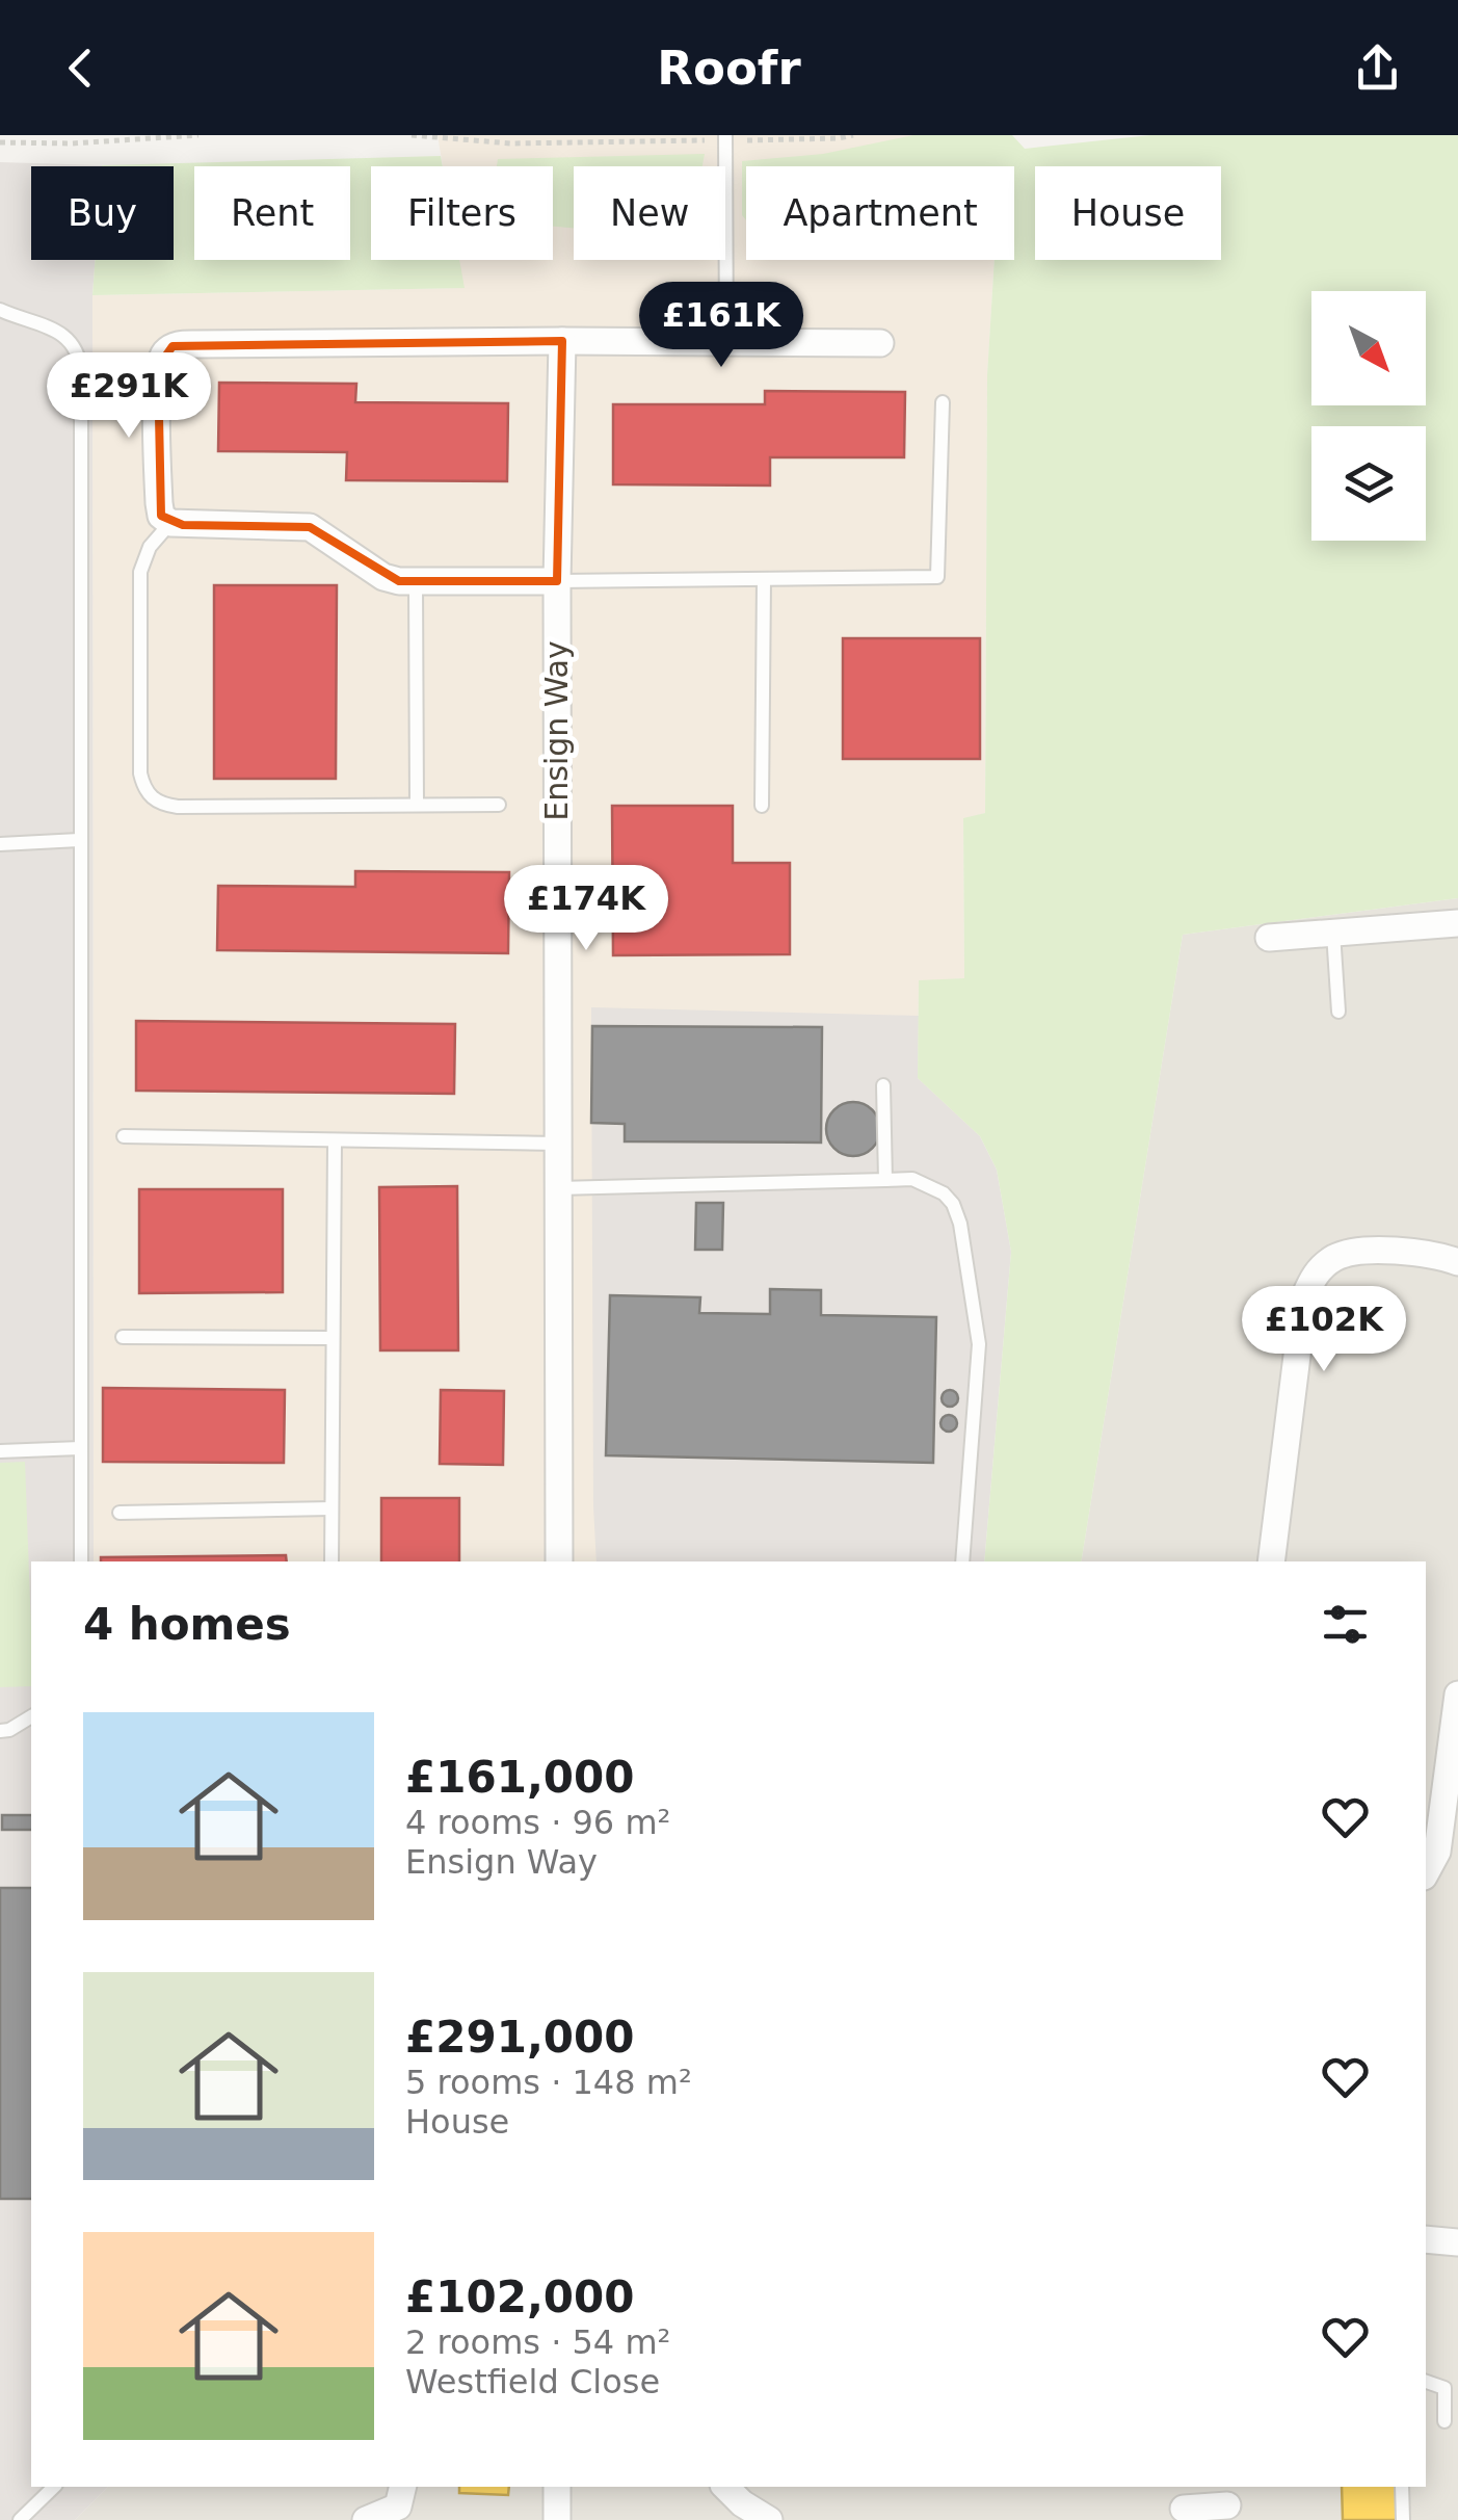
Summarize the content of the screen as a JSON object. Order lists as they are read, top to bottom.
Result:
{
  "streets": {
    "street": ["Ensign Way"]
  },
  "north": "bottom right",
  "page": {
    "header": "Roofr",
    "chip": [
      "Buy",
      "Rent",
      "Filters",
      "New",
      "Apartment",
      "House"
    ],
    "price": [
      "£161K",
      "£291K",
      "£174K",
      "£102K"
    ],
    "heading": "4 homes",
    "list": [
      {
        "name": "£161,000",
        "note": "4 rooms · 96 m² · Ensign Way"
      },
      {
        "name": "£291,000",
        "note": "5 rooms · 148 m² · House"
      },
      {
        "name": "£102,000",
        "note": "2 rooms · 54 m² · Westfield Close"
      }
    ]
  }
}
